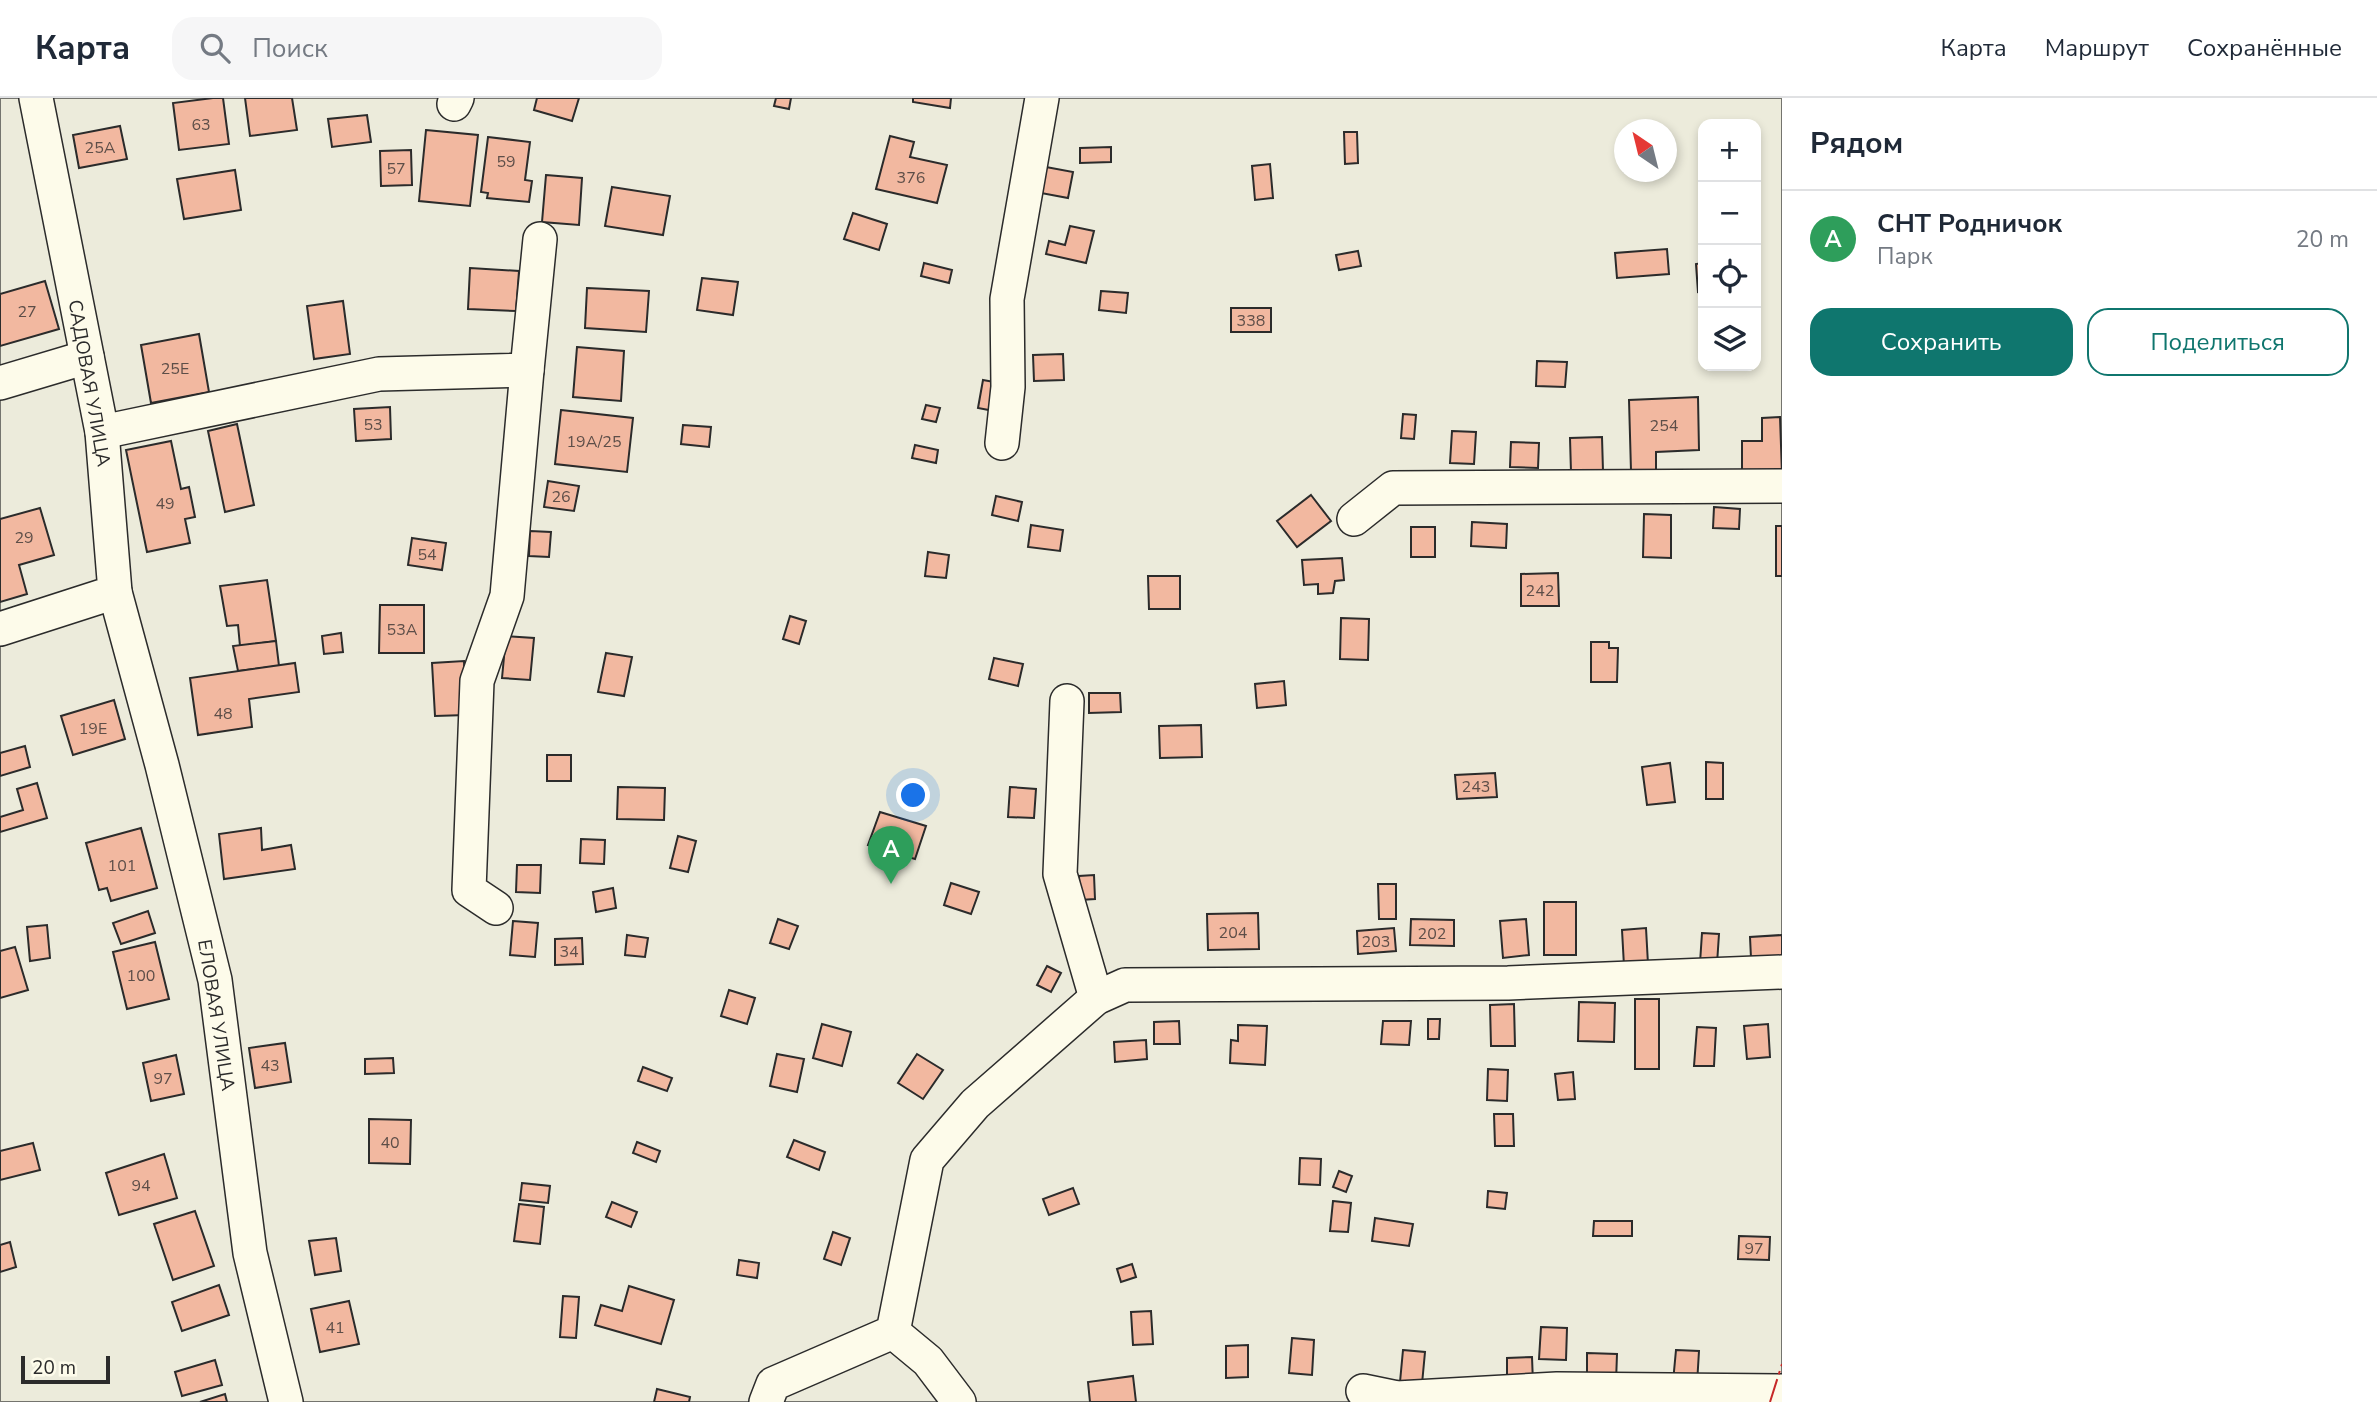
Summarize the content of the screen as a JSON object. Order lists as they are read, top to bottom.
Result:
{
  "streets": {
    "street": ["САДОВАЯ УЛИЦА", "ЕЛОВАЯ УЛИЦА"]
  },
  "crossings": [
    ["САДОВАЯ УЛИЦА", "ЕЛОВАЯ УЛИЦА"]
  ],
  "house_numbers": [
    "63",
    "25А",
    "59",
    "57",
    "376",
    "27",
    "338",
    "25Е",
    "53",
    "254",
    "19А/25",
    "26",
    "49",
    "29",
    "54",
    "242",
    "53А",
    "48",
    "19Е",
    "243",
    "101",
    "204",
    "202",
    "203",
    "34",
    "100",
    "43",
    "97",
    "40",
    "94",
    "97",
    "41"
  ],
  "scale_bar": "20 m",
  "north": "top left",
  "page": {
    "header": "Карта",
    "search": "Поиск",
    "nav": ["Карта", "Маршрут", "Сохранённые"],
    "heading": "Рядом",
    "map_buttons": ["+", "−"],
    "list": [
      {
        "mark": "A",
        "name": "СНТ Родничок",
        "note": "Парк",
        "value": "20 m"
      }
    ],
    "buttons": ["Сохранить", "Поделиться"],
    "pins": "A",
    "scale": "20 m"
  }
}
